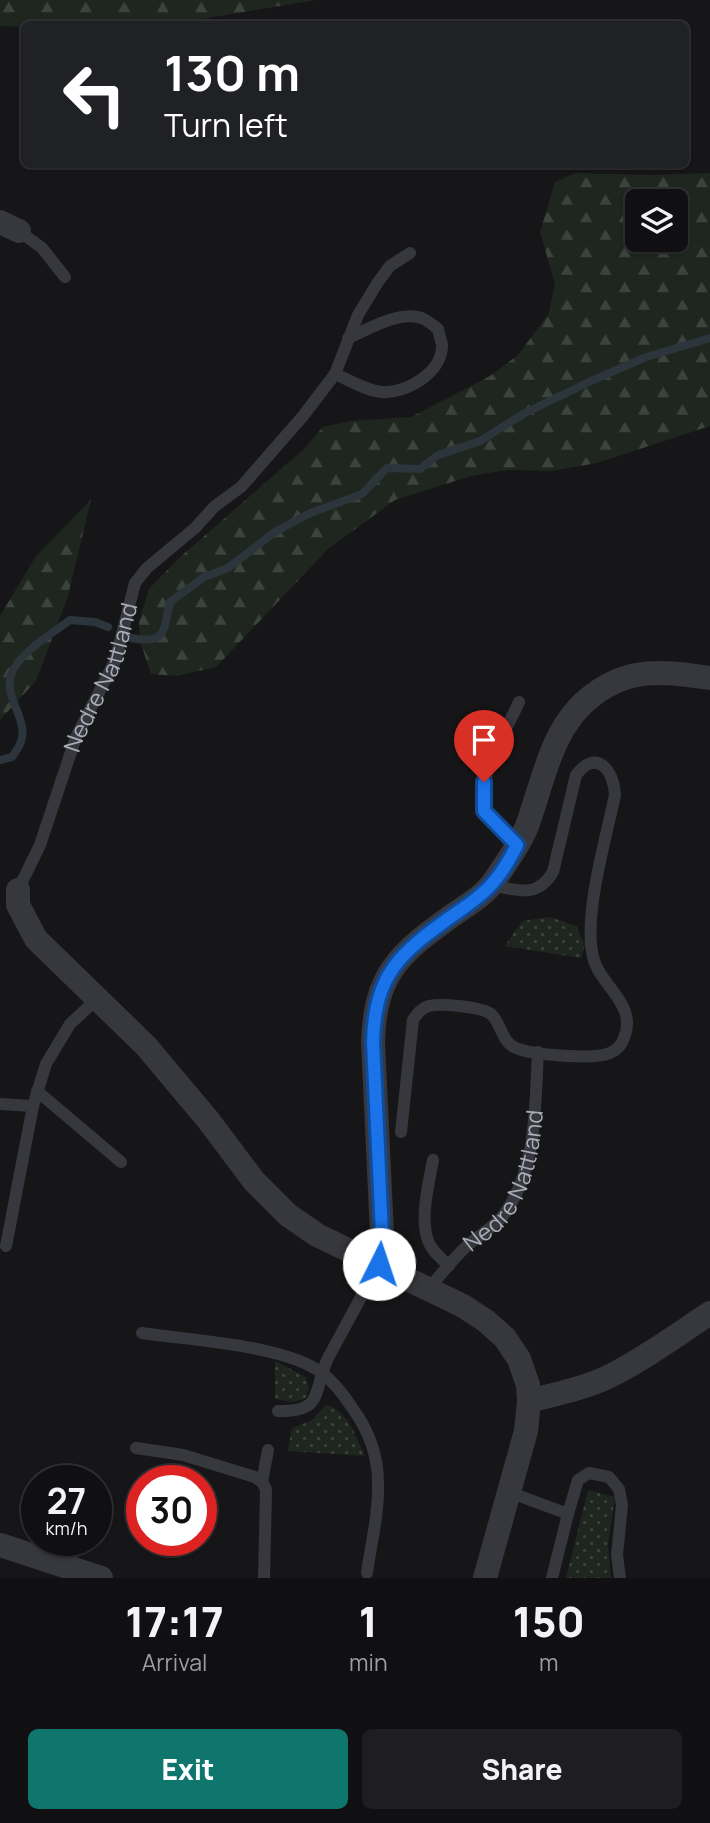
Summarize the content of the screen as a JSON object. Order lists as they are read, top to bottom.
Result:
{
  "streets": {
    "street": ["Nedre Nattland"]
  },
  "page": {
    "turn": ["130 m", "Turn left"],
    "speed": "27 km/h",
    "limit": "30",
    "eta": [
      "17:17",
      "Arrival",
      "1",
      "min",
      "150",
      "m"
    ],
    "buttons": ["Exit", "Share"]
  }
}
